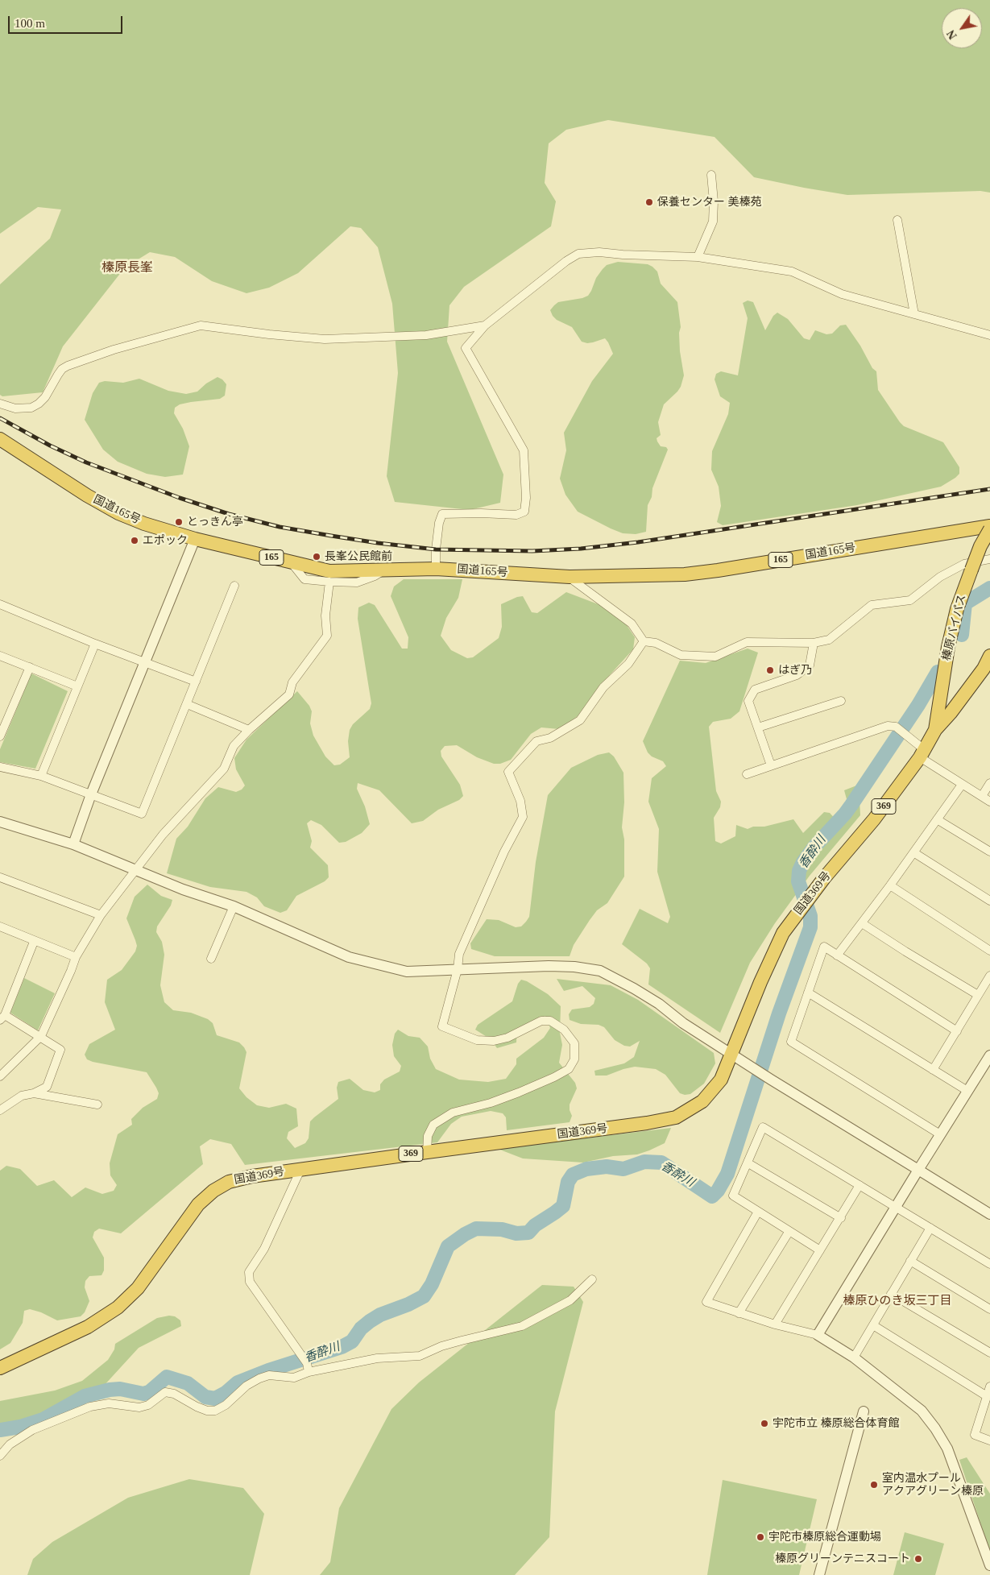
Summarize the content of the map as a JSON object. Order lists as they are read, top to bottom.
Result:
{
  "streets": {
    "highway": [
      "国道165号",
      "165",
      "榛原バイパス",
      "369",
      "国道369号"
    ]
  },
  "crossings": [
    ["国道165号", "榛原バイパス"],
    ["榛原バイパス", "国道369号"]
  ],
  "districts": ["榛原長峯", "榛原ひのき坂三丁目"],
  "water": ["香酔川"],
  "places": [
    "保養センター 美榛苑",
    "とっきん亭",
    "エポック",
    "長峯公民館前",
    "はぎ乃",
    "宇陀市立 榛原総合体育館",
    "室内温水プール アクアグリーン榛原",
    "宇陀市榛原総合運動場",
    "榛原グリーンテニスコート"
  ],
  "scale_bar": "100 m",
  "north": "bottom left"
}
